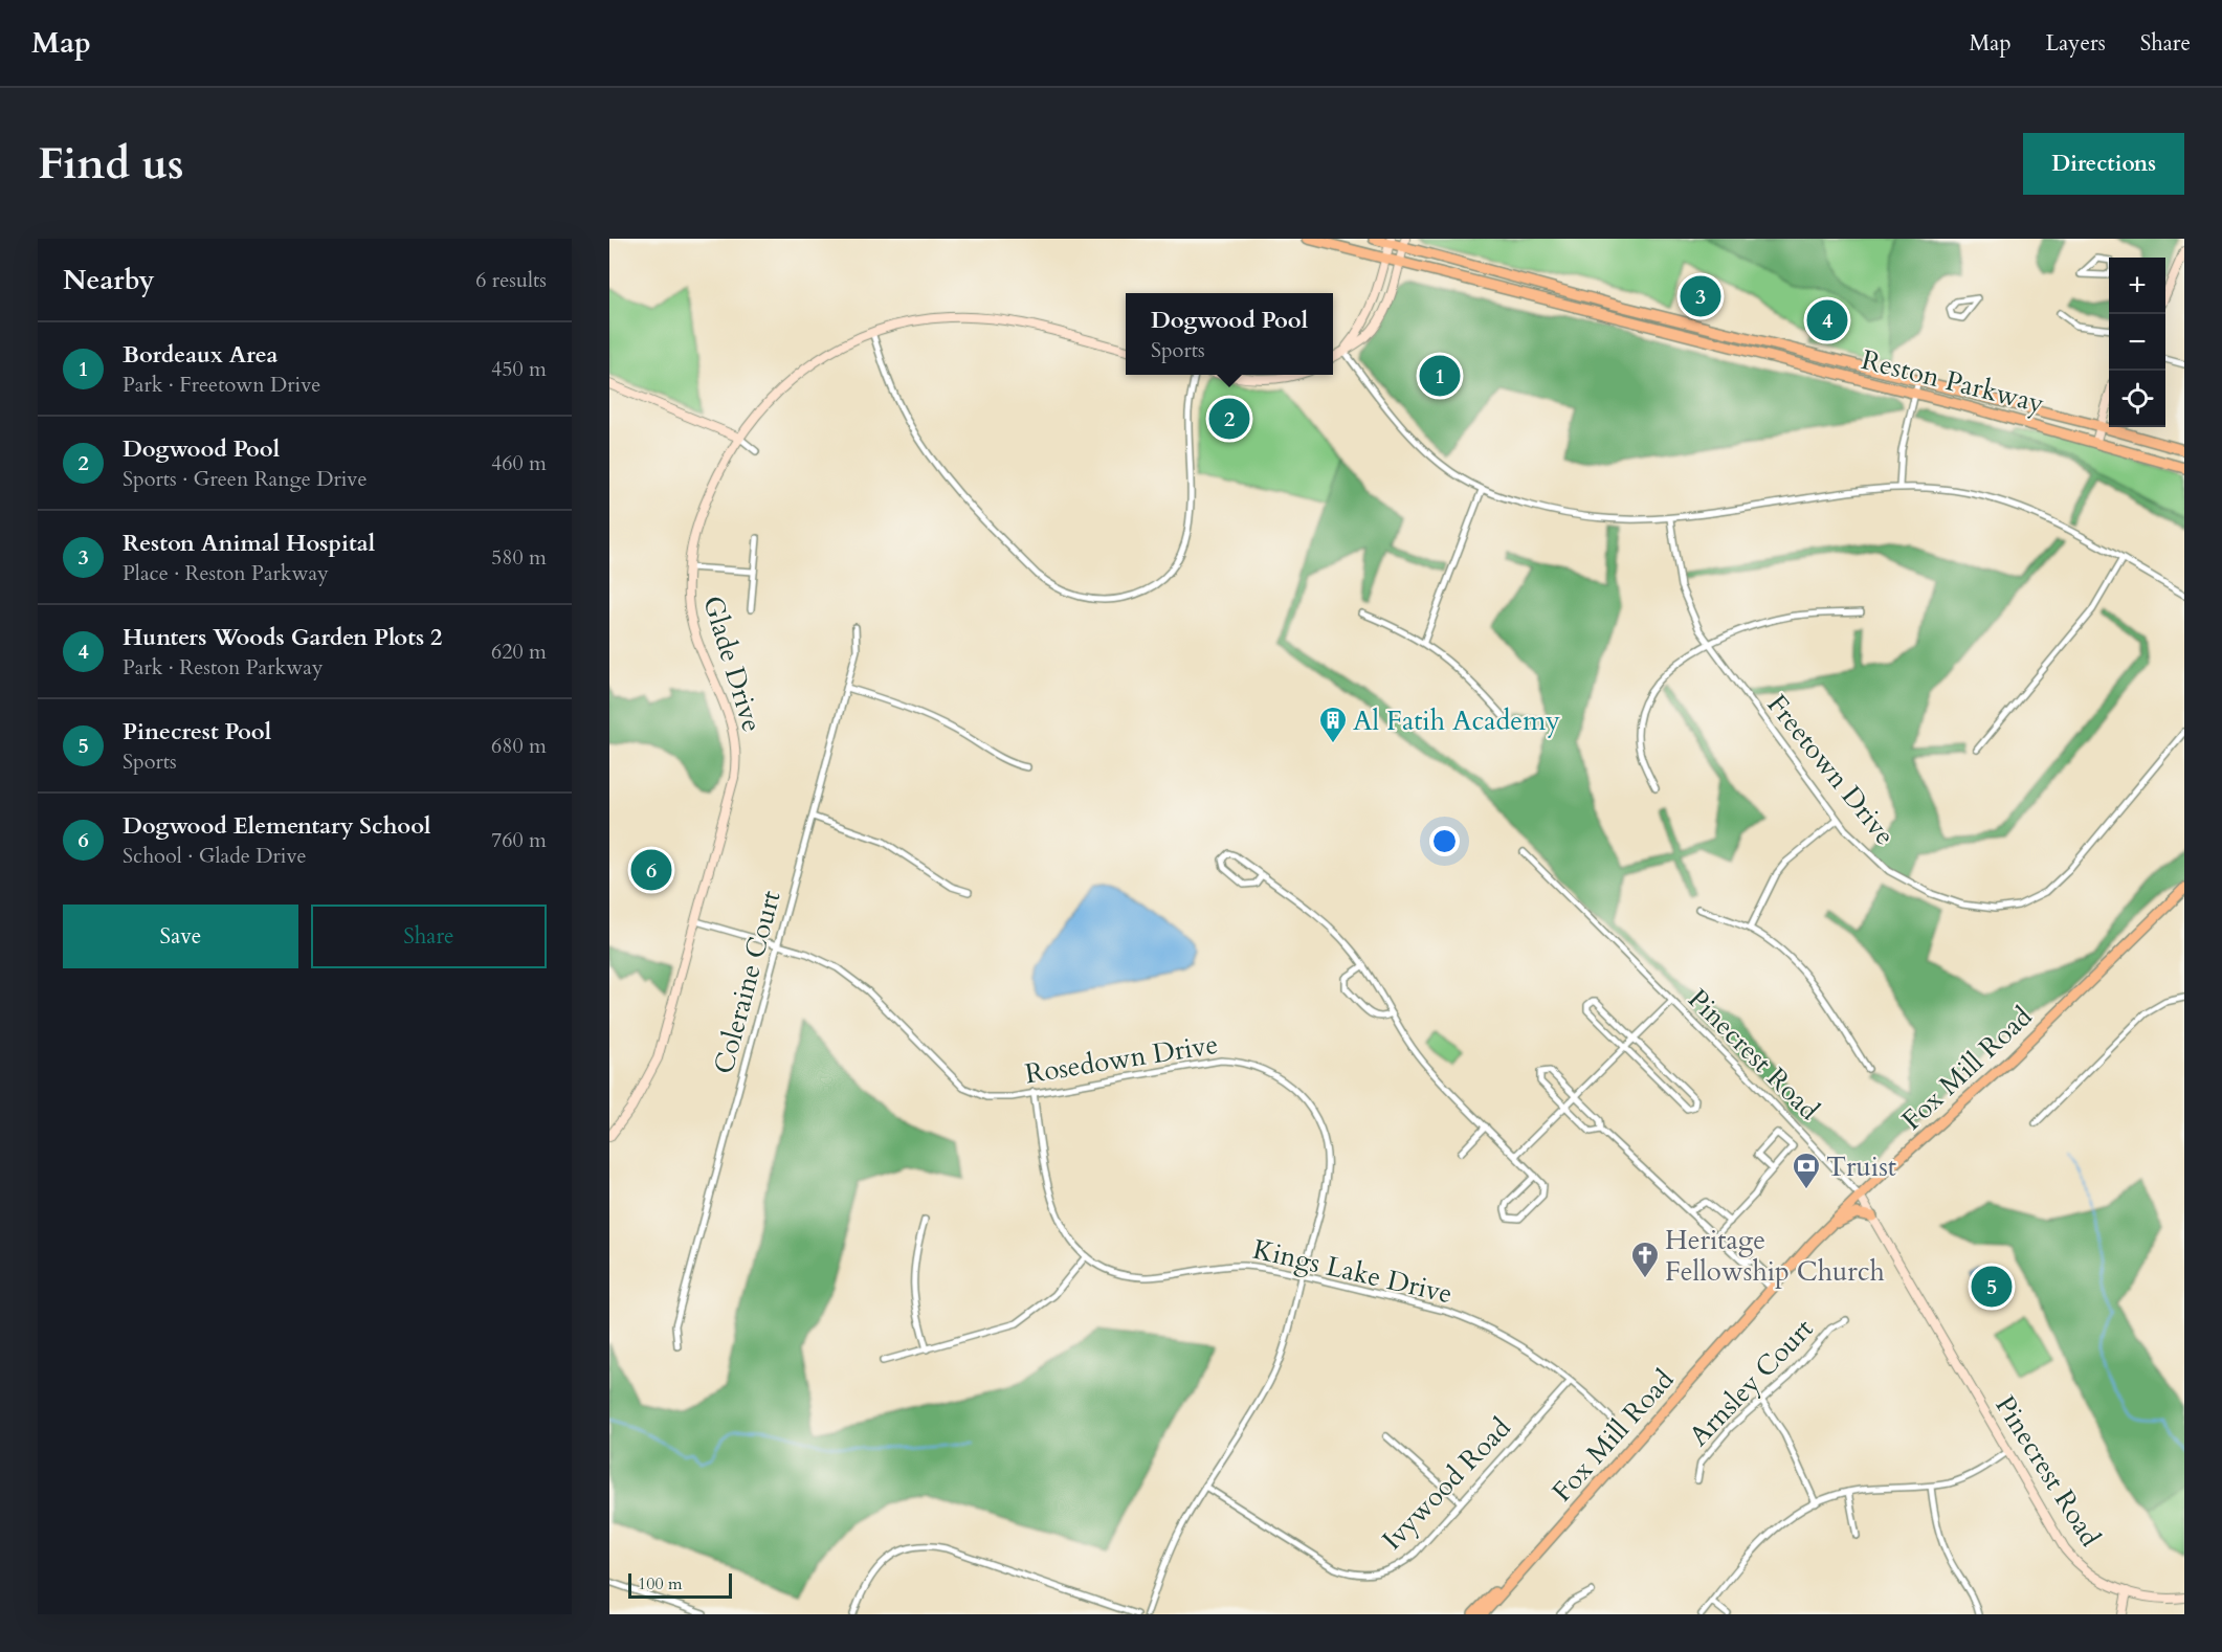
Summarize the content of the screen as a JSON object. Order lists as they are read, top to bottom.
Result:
{
  "streets": {
    "main road": ["Reston Parkway", "Fox Mill Road"],
    "street": [
      "Glade Drive",
      "Freetown Drive",
      "Coleraine Court",
      "Pinecrest Road",
      "Rosedown Drive",
      "Kings Lake Drive",
      "Arnsley Court",
      "Ivywood Road"
    ]
  },
  "crossings": [
    ["Glade Drive", "Rosedown Drive"],
    ["Coleraine Court", "Rosedown Drive"],
    ["Pinecrest Road", "Fox Mill Road"],
    ["Rosedown Drive", "Kings Lake Drive"],
    ["Rosedown Drive", "Ivywood Road"],
    ["Kings Lake Drive", "Ivywood Road"]
  ],
  "places": {
    "building": ["Al Fatih Academy"],
    "bank": ["Truist"],
    "church": ["Heritage Fellowship Church"]
  },
  "scale_bar": "100 m",
  "page": {
    "header": "Map",
    "nav": ["Map", "Layers", "Share"],
    "buttons": [
      "Directions",
      ["Save", "Share"]
    ],
    "title": "Find us",
    "heading": ["Nearby", "6 results"],
    "map_buttons": ["+", "−"],
    "pins": [
      "3",
      "4",
      "1",
      "2",
      "6",
      "5"
    ],
    "popup": ["Dogwood Pool", "Sports"],
    "list": [
      {
        "mark": "1",
        "name": "Bordeaux Area",
        "note": "Park · Freetown Drive",
        "value": "450 m"
      },
      {
        "mark": "2",
        "name": "Dogwood Pool",
        "note": "Sports · Green Range Drive",
        "value": "460 m"
      },
      {
        "mark": "3",
        "name": "Reston Animal Hospital",
        "note": "Place · Reston Parkway",
        "value": "580 m"
      },
      {
        "mark": "4",
        "name": "Hunters Woods Garden Plots 2",
        "note": "Park · Reston Parkway",
        "value": "620 m"
      },
      {
        "mark": "5",
        "name": "Pinecrest Pool",
        "note": "Sports",
        "value": "680 m"
      },
      {
        "mark": "6",
        "name": "Dogwood Elementary School",
        "note": "School · Glade Drive",
        "value": "760 m"
      }
    ],
    "scale": "100 m"
  }
}
